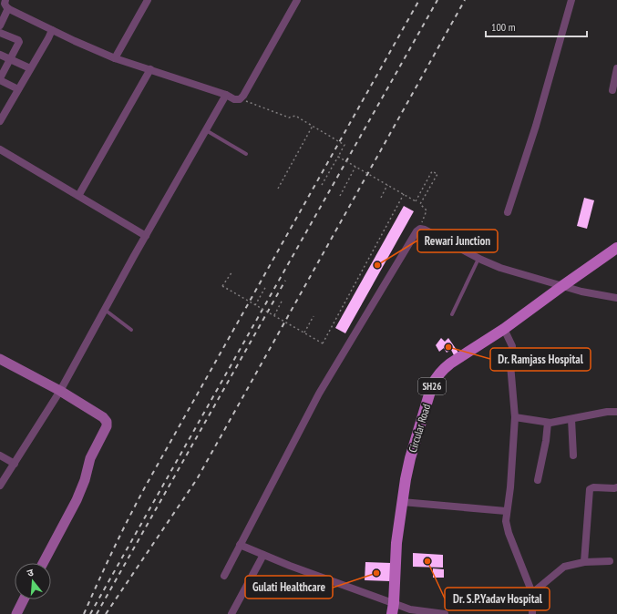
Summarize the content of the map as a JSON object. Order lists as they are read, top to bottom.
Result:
{
  "streets": {
    "main road": ["SH26", "Circular Road"]
  },
  "places": [
    "Rewari Junction",
    "Dr. Ramjass Hospital",
    "Dr. S.P.Yadav Hospital",
    "Gulati Healthcare"
  ],
  "scale_bar": "100 m",
  "north": "top"
}
